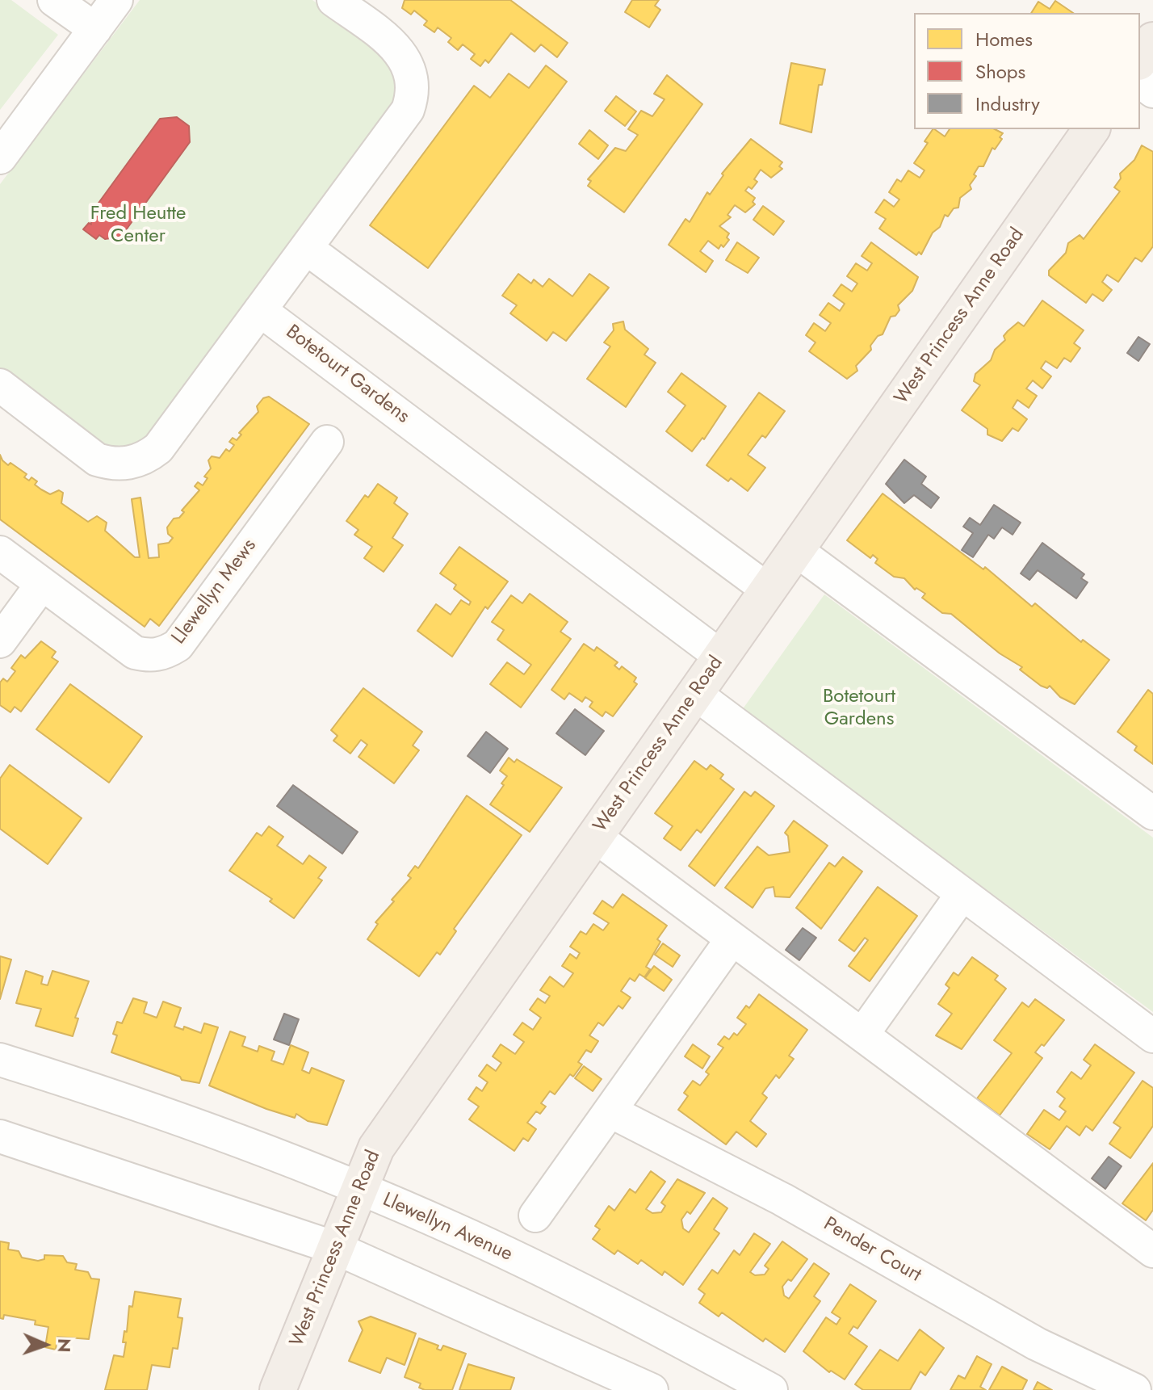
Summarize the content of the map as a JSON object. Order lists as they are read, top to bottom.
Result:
{
  "streets": {
    "main road": ["West Princess Anne Road"],
    "street": [
      "Botetourt Gardens",
      "Llewellyn Mews",
      "Llewellyn Avenue",
      "Pender Court"
    ]
  },
  "crossings": [
    ["West Princess Anne Road", "Botetourt Gardens"],
    ["West Princess Anne Road", "Llewellyn Avenue"]
  ],
  "parks": ["Fred Heutte Center", "Botetourt Gardens"],
  "legend": ["Homes", "Shops", "Industry"],
  "north": "right"
}
